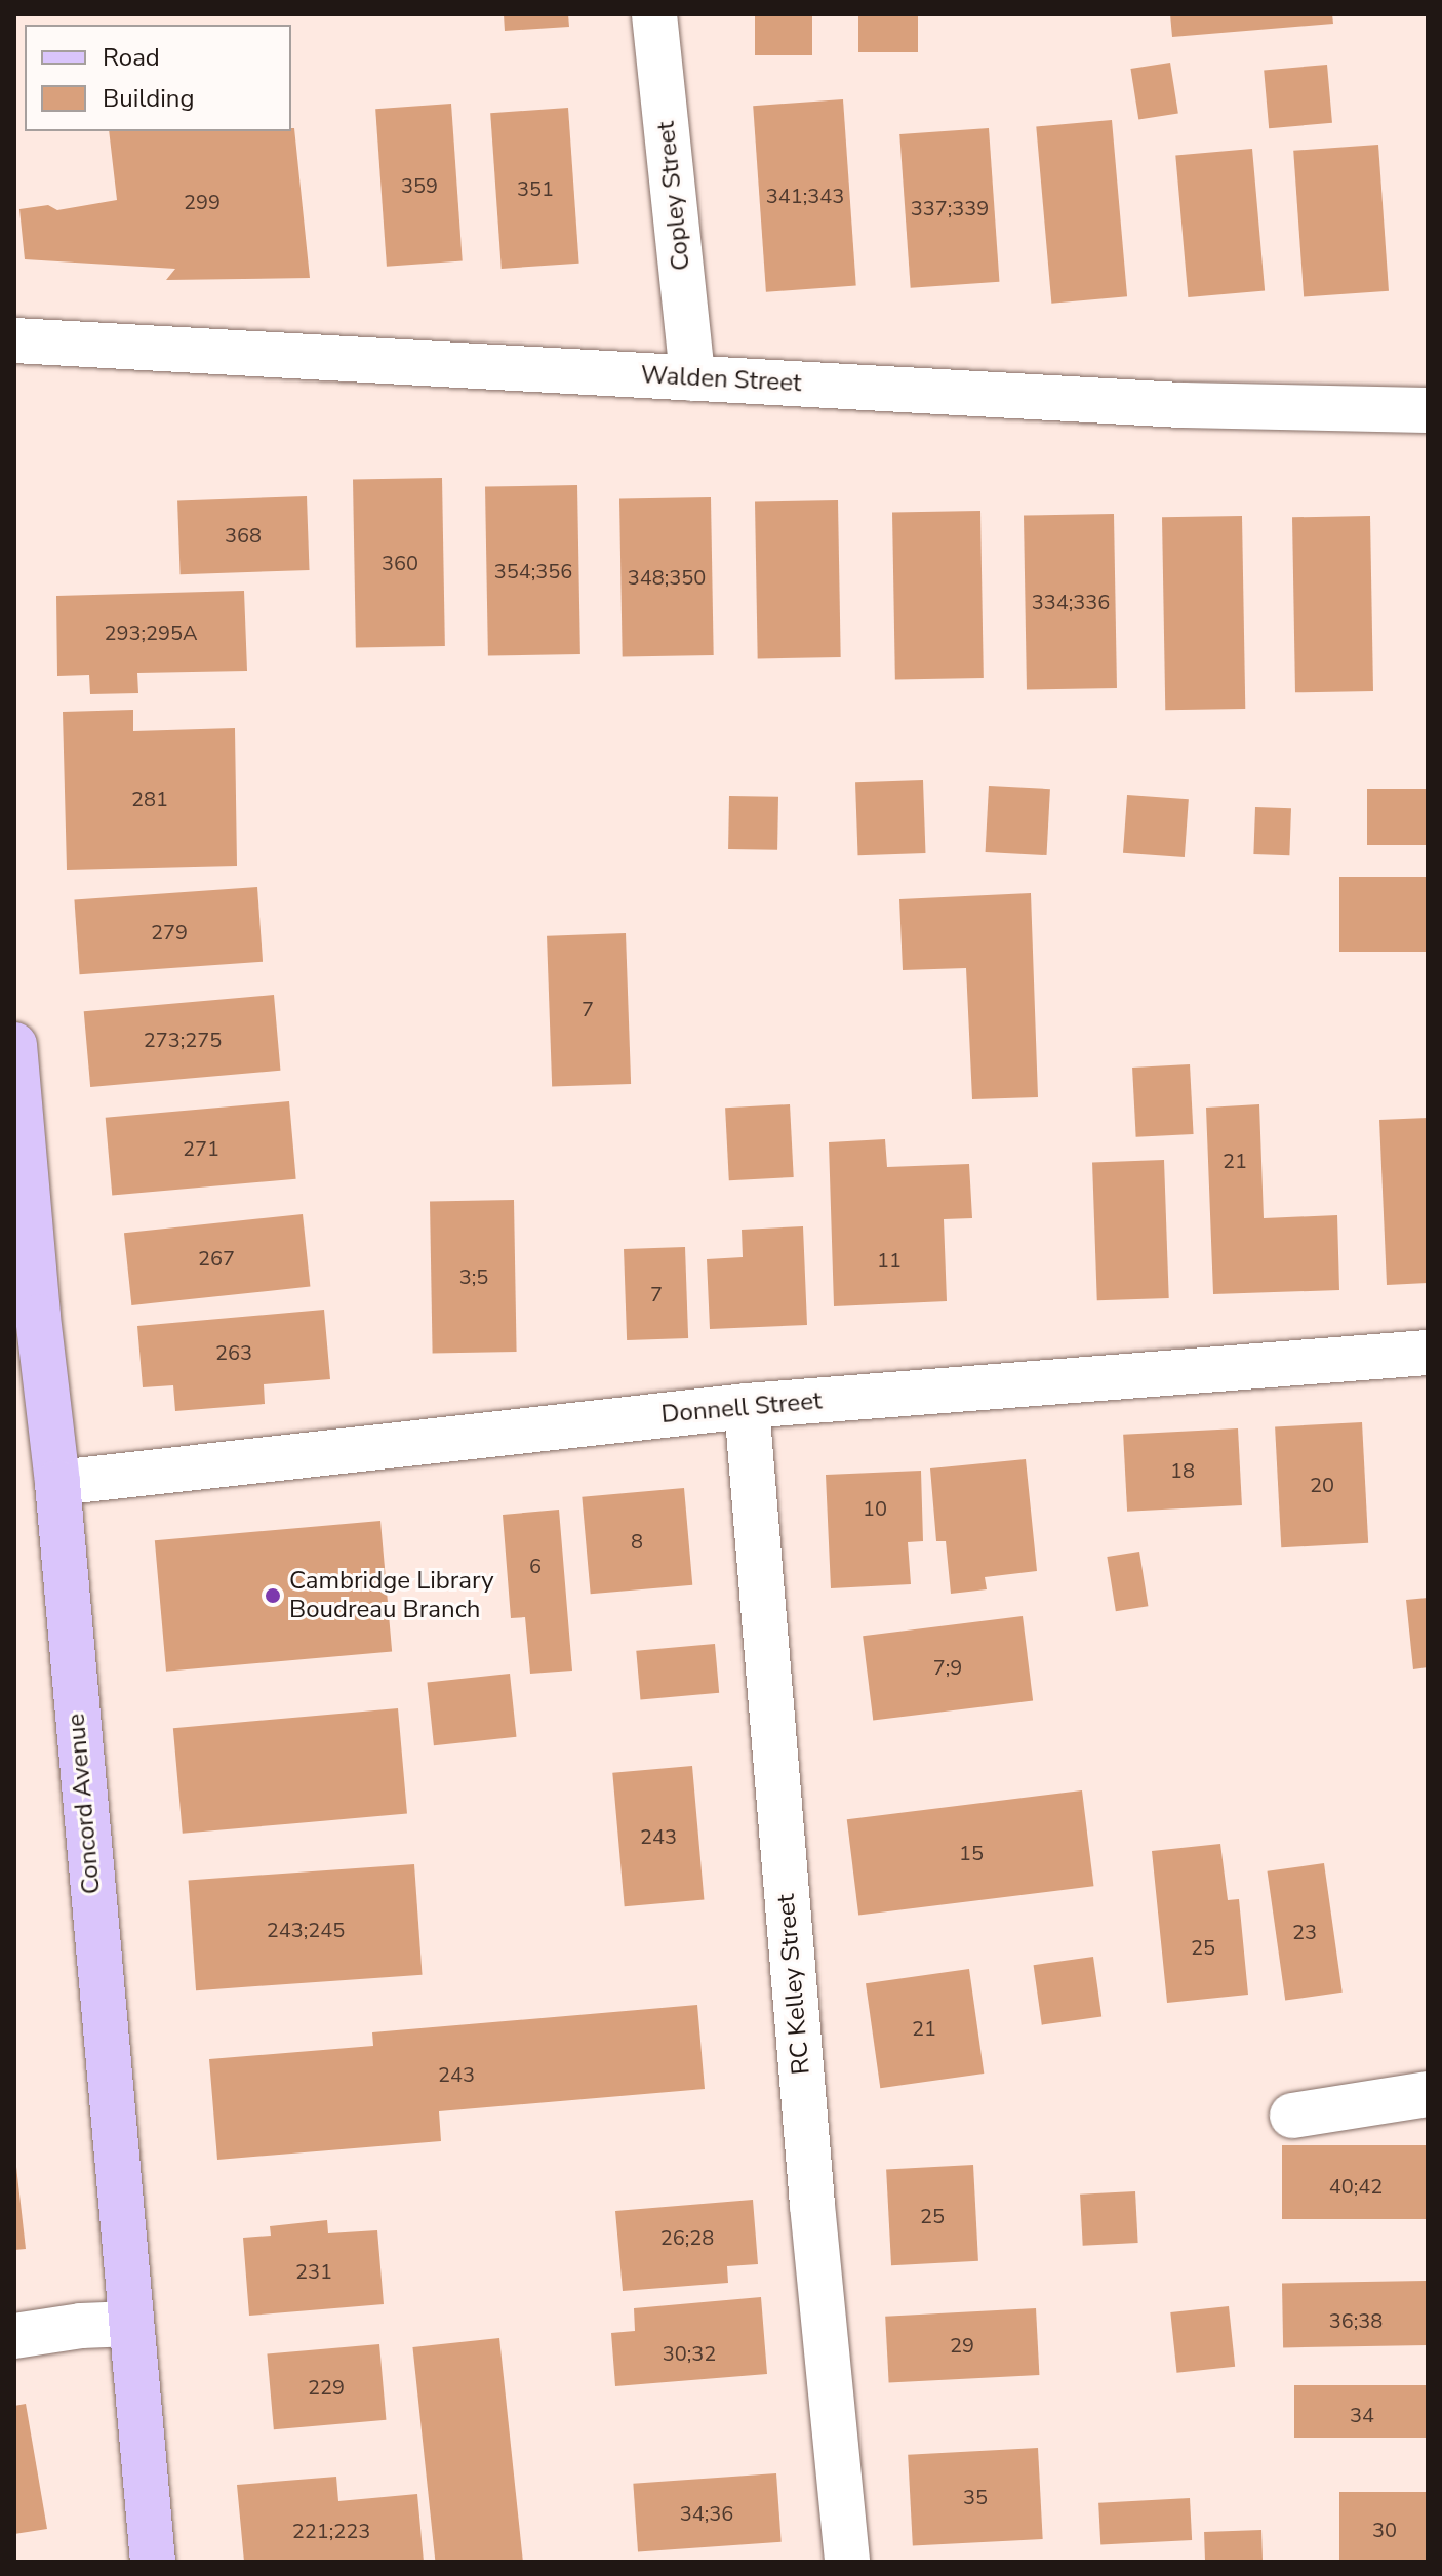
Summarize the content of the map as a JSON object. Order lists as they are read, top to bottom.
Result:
{
  "streets": {
    "main road": ["Concord Avenue"],
    "street": [
      "Copley Street",
      "Walden Street",
      "Donnell Street",
      "RC Kelley Street"
    ]
  },
  "crossings": [
    ["Copley Street", "Walden Street"],
    ["Donnell Street", "Concord Avenue"],
    ["Donnell Street", "RC Kelley Street"]
  ],
  "places": ["Cambridge Library Boudreau Branch"],
  "house_numbers": [
    "359",
    "351",
    "341;343",
    "299",
    "337;339",
    "368",
    "360",
    "354;356",
    "348;350",
    "334;336",
    "293;295A",
    "281",
    "279",
    "7",
    "273;275",
    "271",
    "21",
    "267",
    "11",
    "3;5",
    "7",
    "263",
    "18",
    "20",
    "10",
    "8",
    "6",
    "7;9",
    "243",
    "15",
    "243;245",
    "23",
    "25",
    "21",
    "243",
    "40;42",
    "25",
    "26;28",
    "231",
    "36;38",
    "29",
    "30;32",
    "229",
    "34",
    "35",
    "34;36",
    "30",
    "221;223"
  ],
  "legend": ["Road", "Building"]
}
